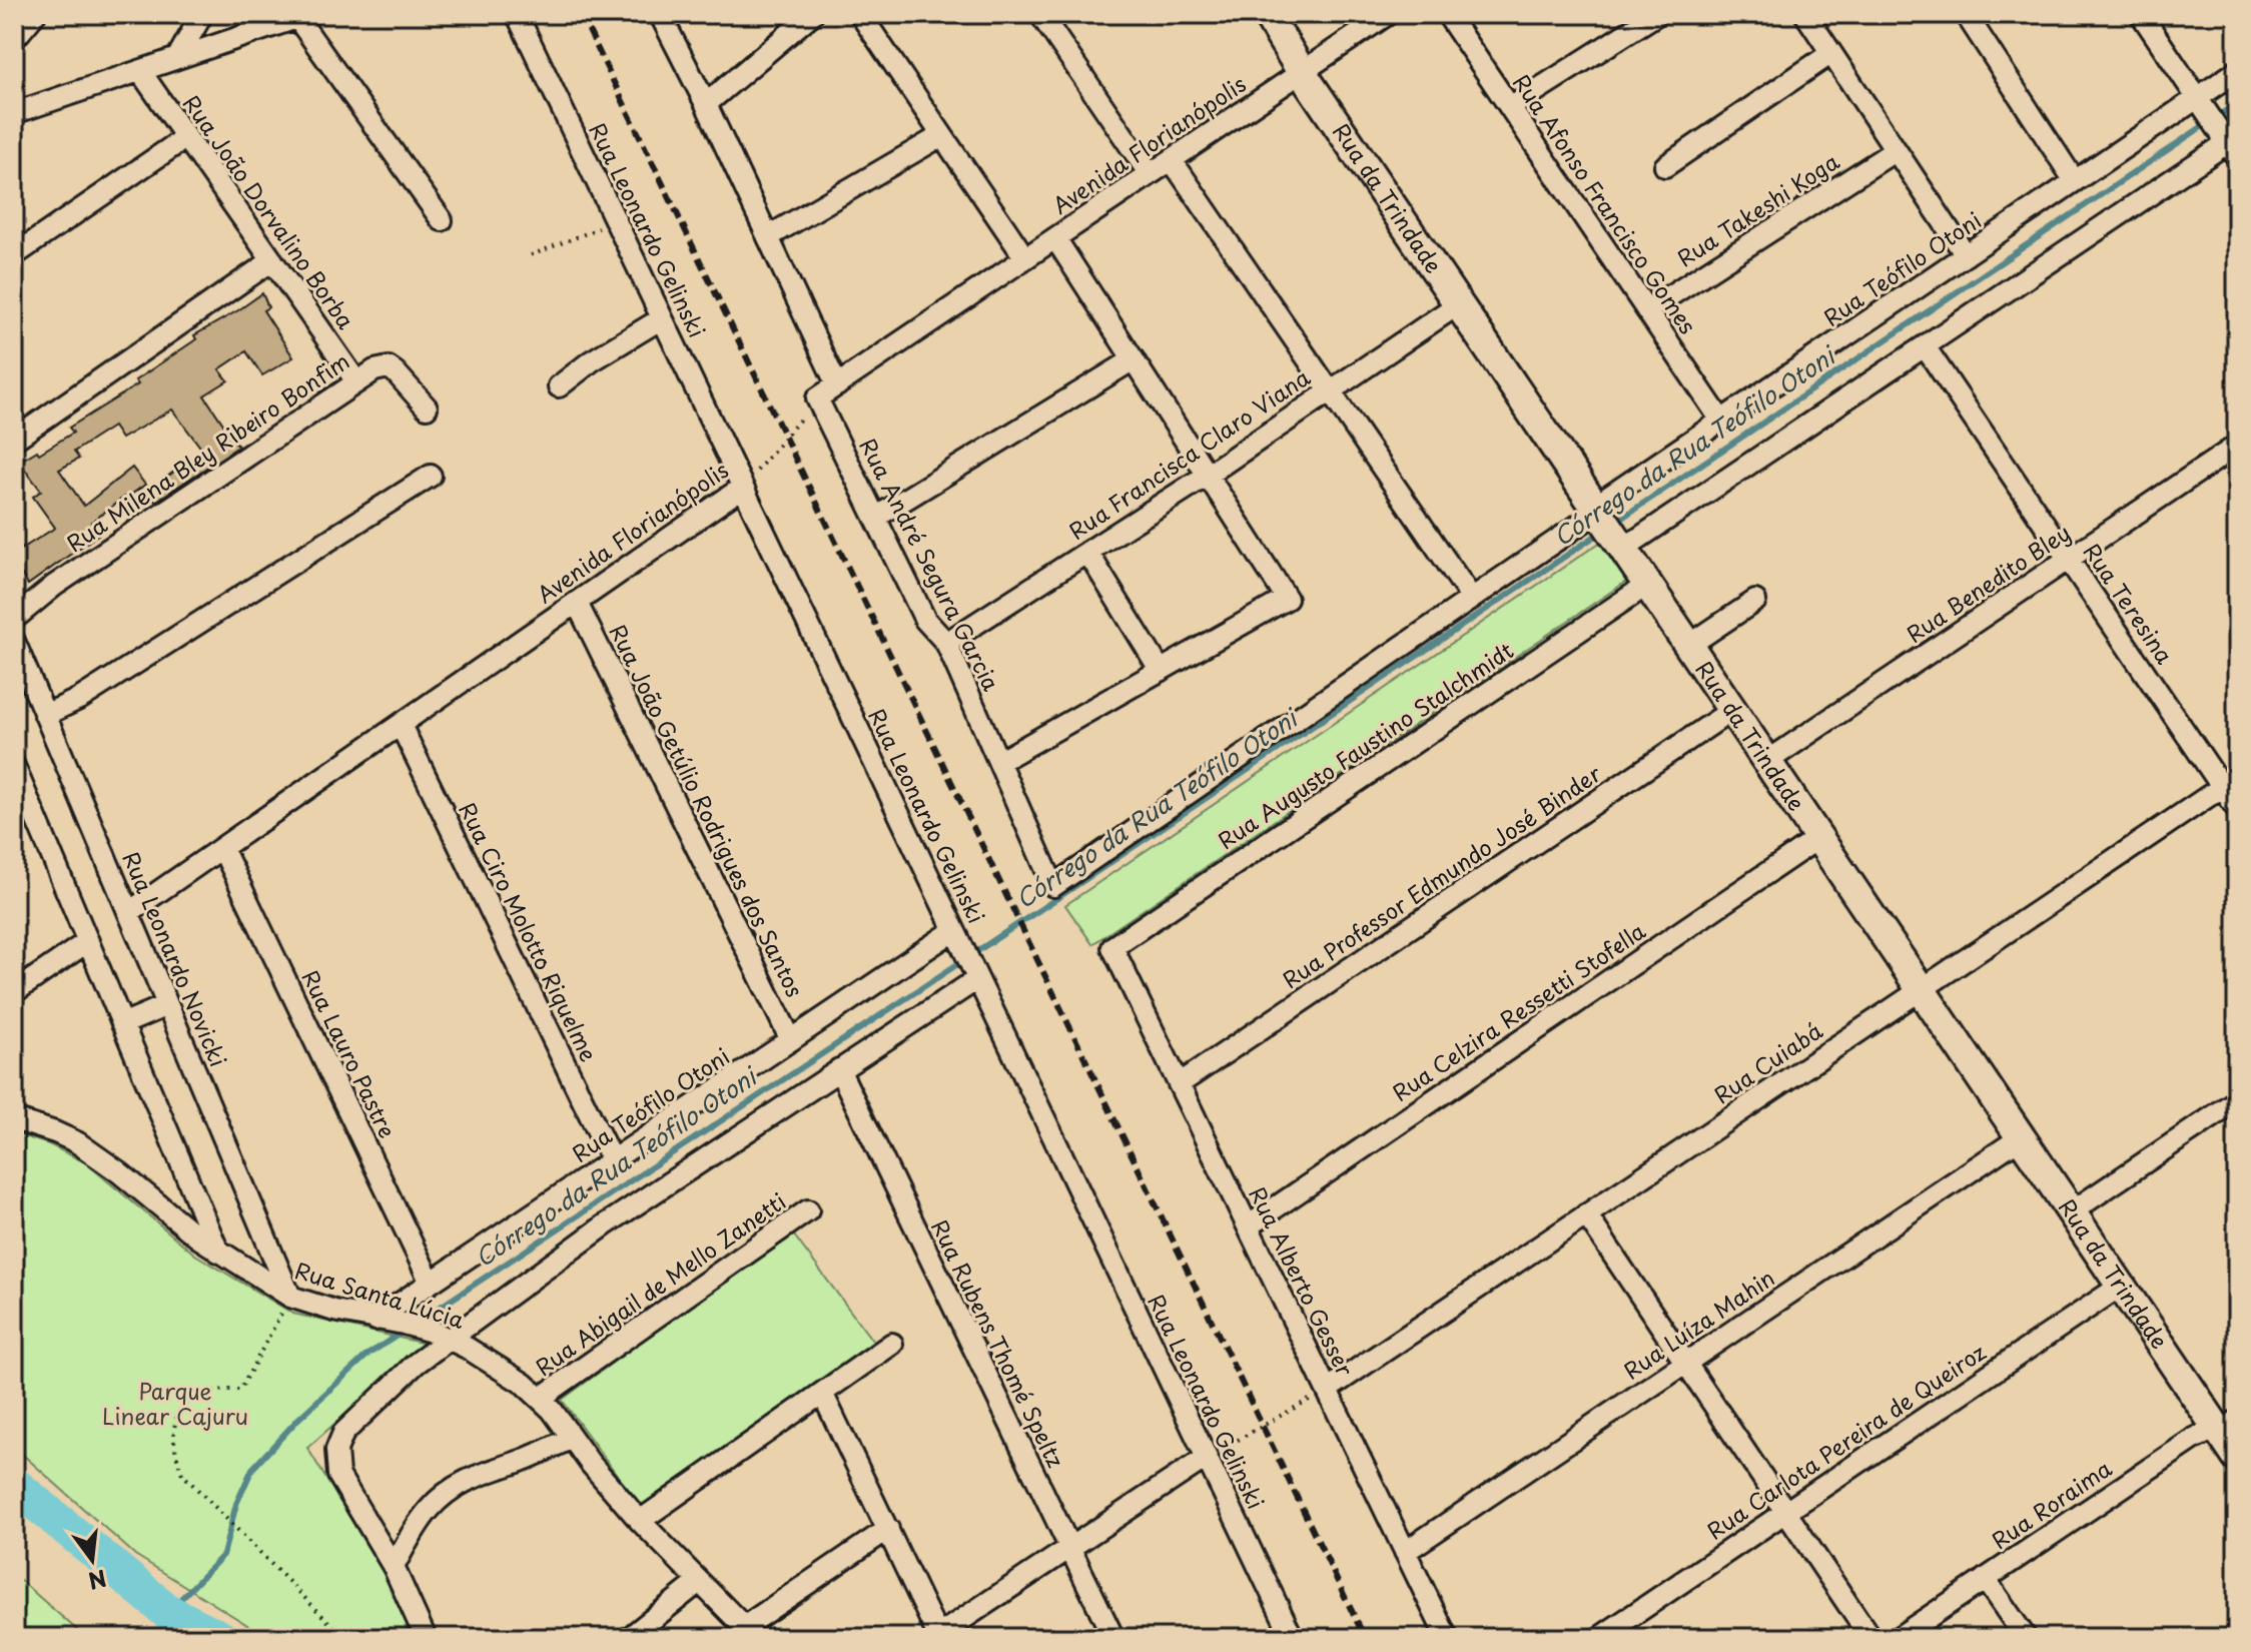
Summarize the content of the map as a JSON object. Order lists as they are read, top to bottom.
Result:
{
  "streets": {
    "main road": ["Rua da Trindade"],
    "street": [
      "Avenida Florianópolis",
      "Rua Afonso Francisco Gomes",
      "Rua Takeshi Koga",
      "Rua João Dorvalino Borba",
      "Rua Leonardo Gelinski",
      "Rua Teófilo Otoni",
      "Rua Milena Bley Ribeiro Bonfim",
      "Rua Francisca Claro Viana",
      "Rua André Segura Garcia",
      "Rua Benedito Bley",
      "Rua Teresina",
      "Rua Augusto Faustino Stalchmidt",
      "Rua João Getúlio Rodrigues dos Santos",
      "Rua Professor Edmundo José Binder",
      "Rua Ciro Molotto Riquelme",
      "Rua Leonardo Novicki",
      "Rua Celzira Ressetti Stofella",
      "Rua Lauro Pastre",
      "Rua Cuiabá",
      "Rua Alberto Gesser",
      "Rua Abigail de Mello Zanetti",
      "Rua Santa Lúcia",
      "Rua Luíza Mahin",
      "Rua Rubens Thomé Speltz",
      "Rua Carlota Pereira de Queiroz",
      "Rua Roraima"
    ]
  },
  "crossings": [
    ["Avenida Florianópolis", "Rua da Trindade"],
    ["Avenida Florianópolis", "Rua Leonardo Gelinski"],
    ["Avenida Florianópolis", "Rua André Segura Garcia"],
    ["Avenida Florianópolis", "Rua João Getúlio Rodrigues dos Santos"],
    ["Avenida Florianópolis", "Rua Ciro Molotto Riquelme"],
    ["Avenida Florianópolis", "Rua Leonardo Novicki"],
    ["Avenida Florianópolis", "Rua Lauro Pastre"],
    ["Rua da Trindade", "Rua Teófilo Otoni"],
    ["Rua da Trindade", "Rua Francisca Claro Viana"],
    ["Rua da Trindade", "Rua Benedito Bley"],
    ["Rua da Trindade", "Rua Augusto Faustino Stalchmidt"],
    ["Rua da Trindade", "Rua Professor Edmundo José Binder"],
    ["Rua da Trindade", "Rua Celzira Ressetti Stofella"],
    ["Rua da Trindade", "Rua Cuiabá"],
    ["Rua da Trindade", "Rua Luíza Mahin"],
    ["Rua da Trindade", "Rua Carlota Pereira de Queiroz"],
    ["Rua da Trindade", "Rua Roraima"],
    ["Rua Afonso Francisco Gomes", "Rua Takeshi Koga"],
    ["Rua Afonso Francisco Gomes", "Rua Teófilo Otoni"],
    ["Rua João Dorvalino Borba", "Rua Milena Bley Ribeiro Bonfim"],
    ["Rua Leonardo Gelinski", "Rua Teófilo Otoni"],
    ["Rua Teófilo Otoni", "Rua André Segura Garcia"],
    ["Rua Teófilo Otoni", "Rua João Getúlio Rodrigues dos Santos"],
    ["Rua Teófilo Otoni", "Rua Ciro Molotto Riquelme"],
    ["Rua Teófilo Otoni", "Rua Lauro Pastre"],
    ["Rua Teófilo Otoni", "Rua Santa Lúcia"],
    ["Rua Francisca Claro Viana", "Rua André Segura Garcia"],
    ["Rua Benedito Bley", "Rua Teresina"],
    ["Rua Teresina", "Rua Cuiabá"],
    ["Rua Augusto Faustino Stalchmidt", "Rua Alberto Gesser"],
    ["Rua Professor Edmundo José Binder", "Rua Alberto Gesser"],
    ["Rua Leonardo Novicki", "Rua Santa Lúcia"],
    ["Rua Celzira Ressetti Stofella", "Rua Alberto Gesser"],
    ["Rua Cuiabá", "Rua Alberto Gesser"],
    ["Rua Alberto Gesser", "Rua Luíza Mahin"],
    ["Rua Abigail de Mello Zanetti", "Rua Santa Lúcia"]
  ],
  "water": ["Córrego da Rua Teófilo Otoni"],
  "parks": ["Parque Linear Cajuru"],
  "north": "bottom"
}
